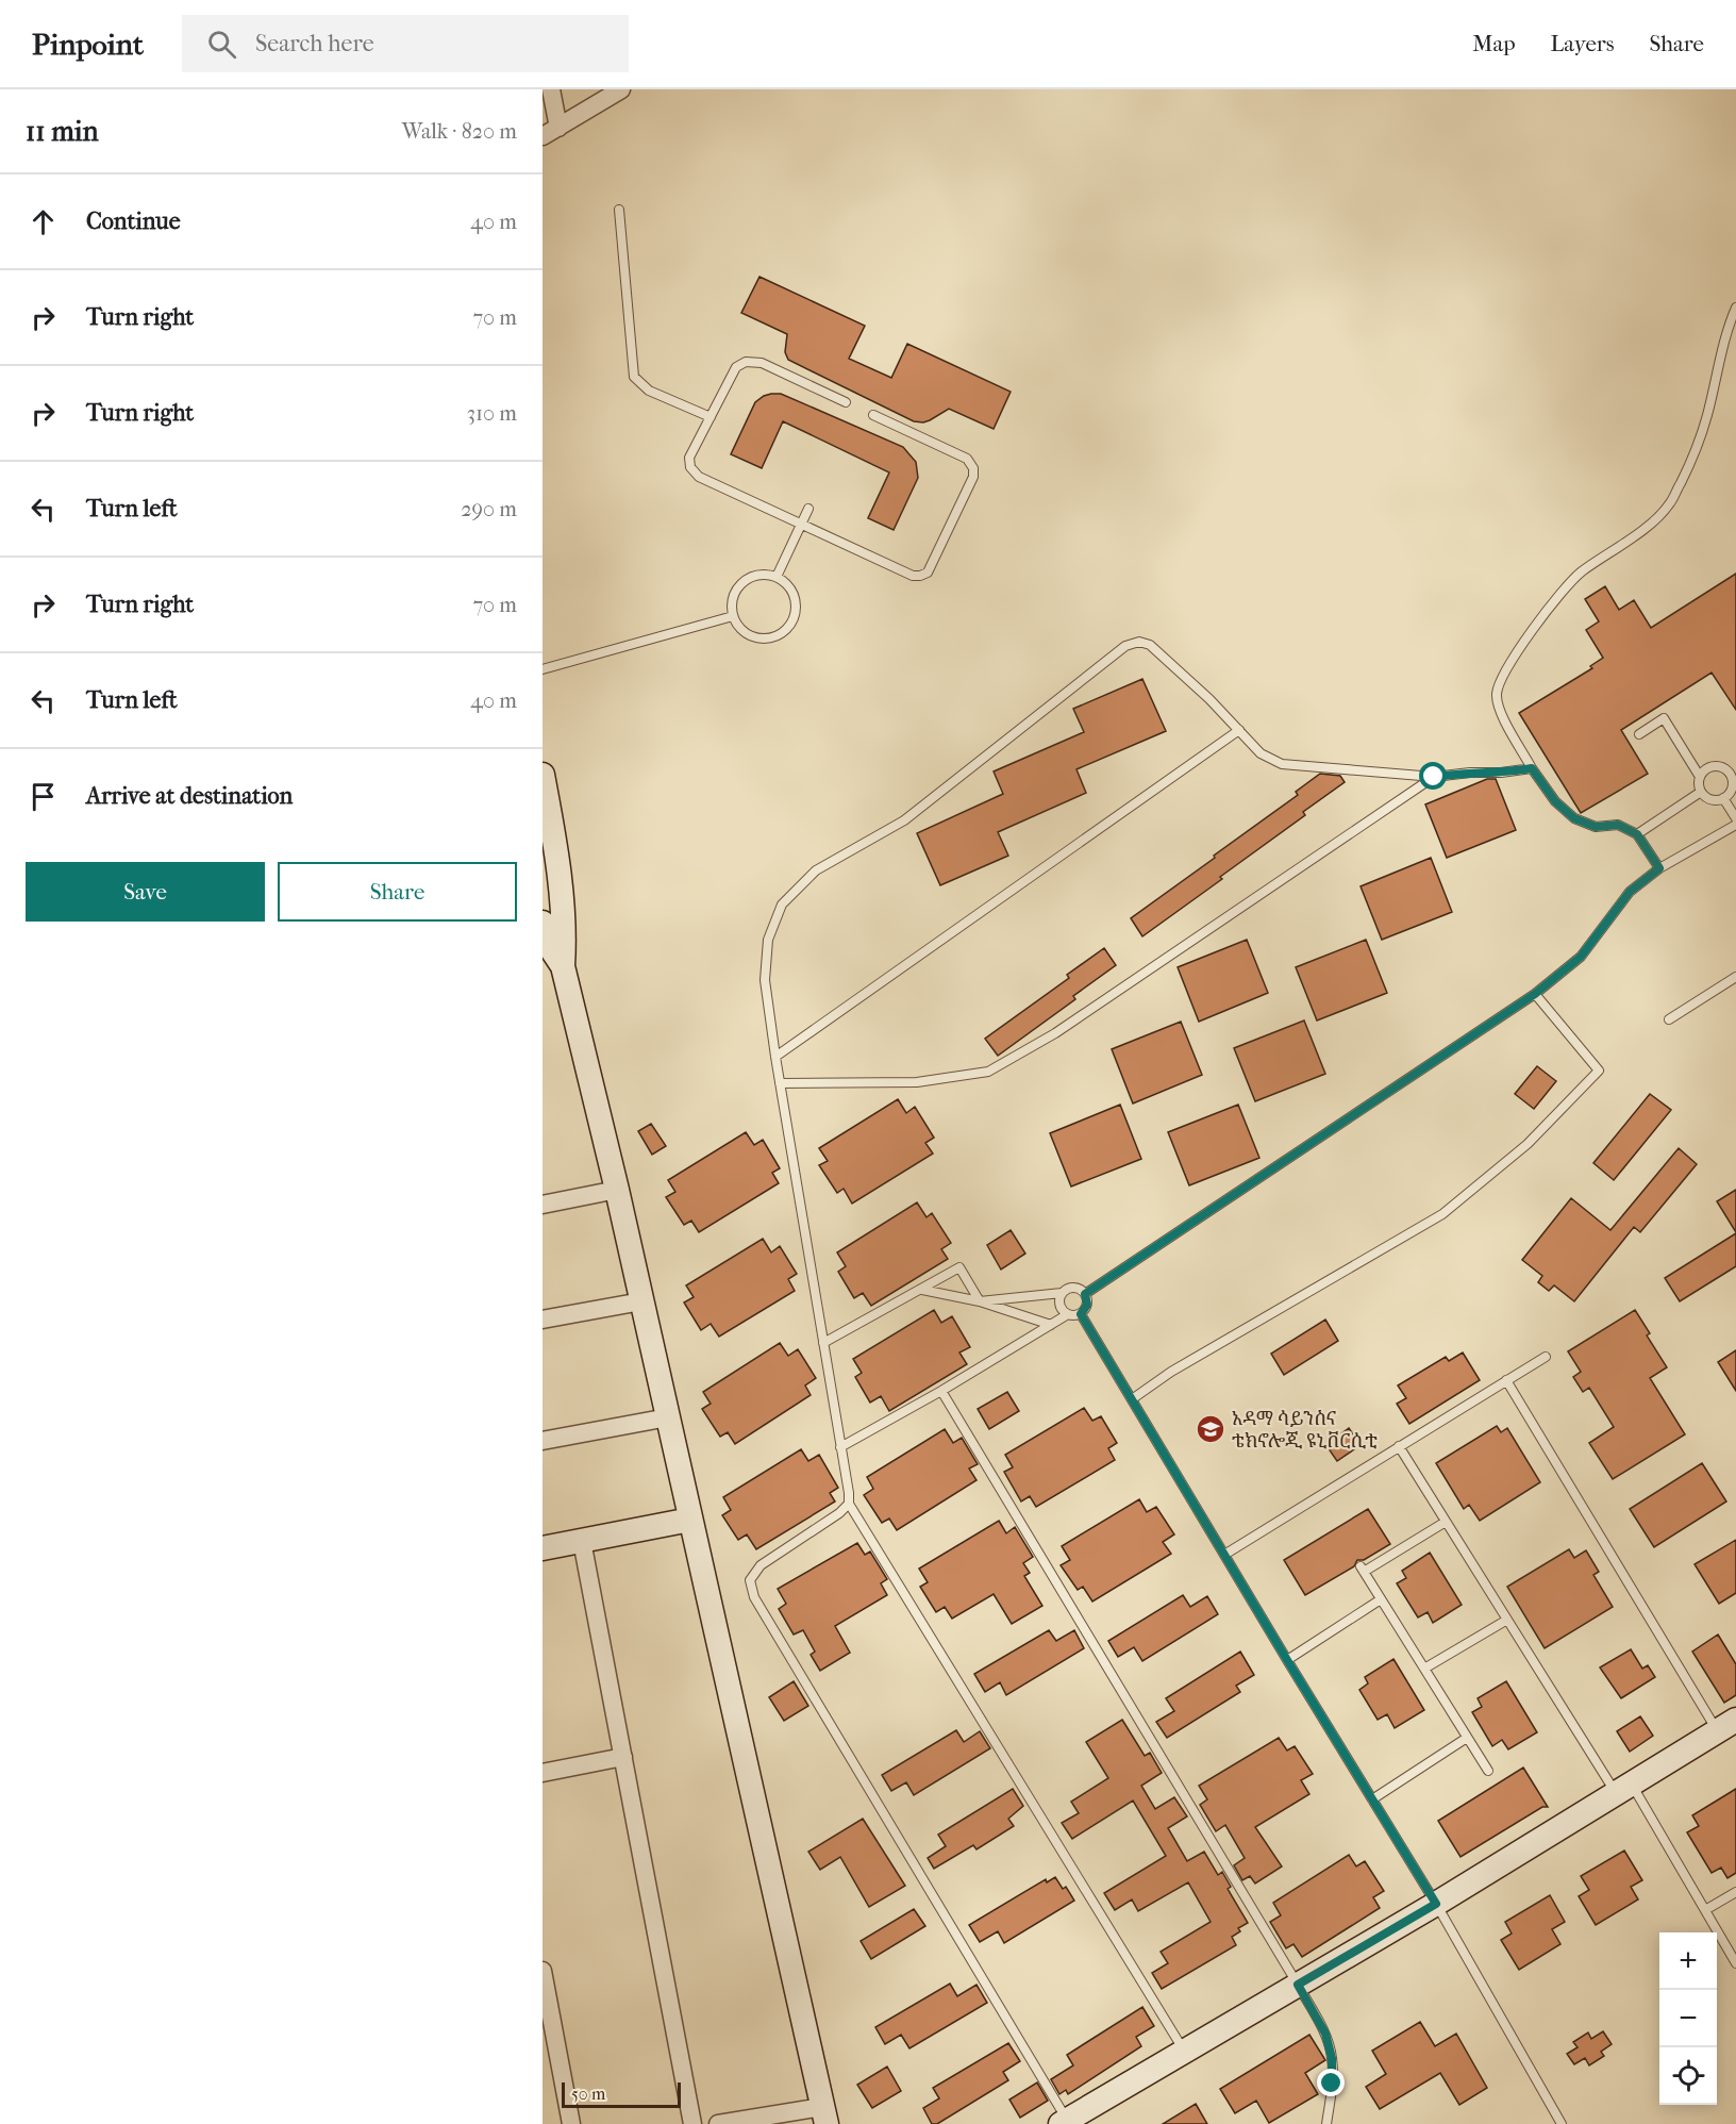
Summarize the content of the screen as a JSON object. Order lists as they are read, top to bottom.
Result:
{
  "places": {
    "school or university": ["አዳማ ሳይንስና ቴክኖሎጂ ዩኒቨርሲቲ"]
  },
  "scale_bar": "50 m",
  "page": {
    "header": "Pinpoint",
    "search": "Search here",
    "nav": ["Map", "Layers", "Share"],
    "heading": ["11 min", "Walk · 820 m"],
    "list": [
      ["Continue", "40 m"],
      ["Turn right", "70 m"],
      ["Turn right", "310 m"],
      ["Turn left", "290 m"],
      ["Turn right", "70 m"],
      ["Turn left", "40 m"],
      "Arrive at destination"
    ],
    "buttons": ["Save", "Share"],
    "map_buttons": ["+", "−"],
    "scale": "50 m"
  }
}
